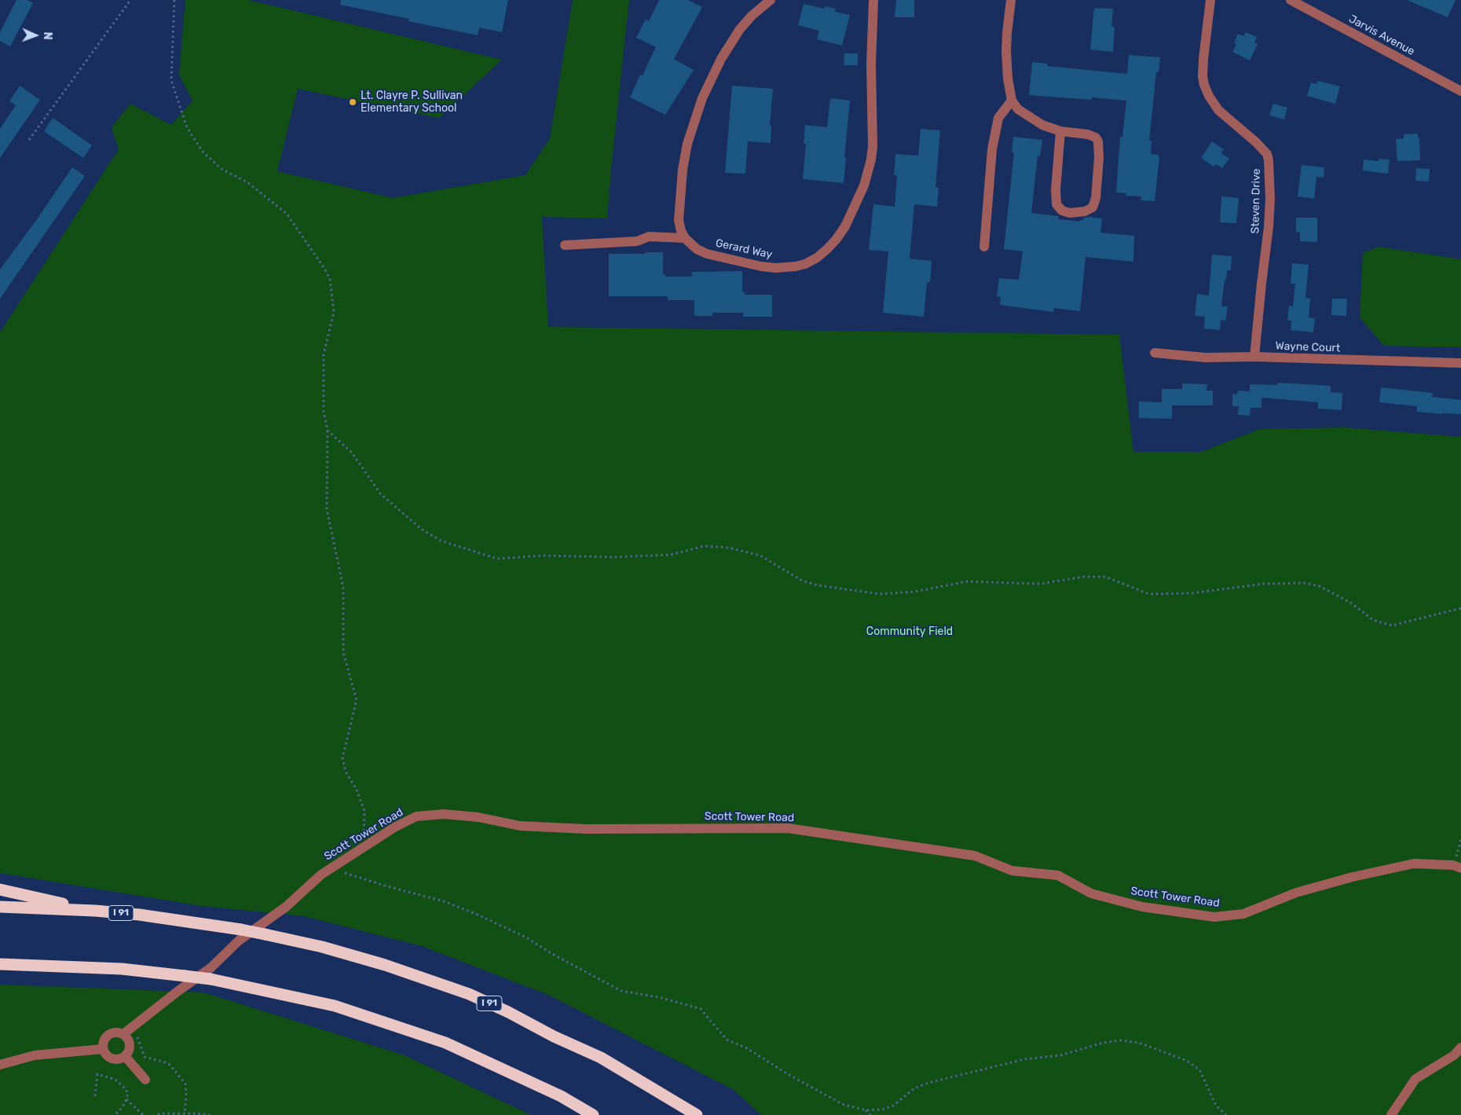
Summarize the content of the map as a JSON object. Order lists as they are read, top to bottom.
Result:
{
  "streets": {
    "highway": ["I 91"],
    "street": [
      "Jarvis Avenue",
      "Steven Drive",
      "Gerard Way",
      "Wayne Court",
      "Scott Tower Road"
    ]
  },
  "crossings": [
    ["Steven Drive", "Wayne Court"]
  ],
  "parks": ["Community Field"],
  "places": ["Lt. Clayre P. Sullivan Elementary School"],
  "north": "right"
}
